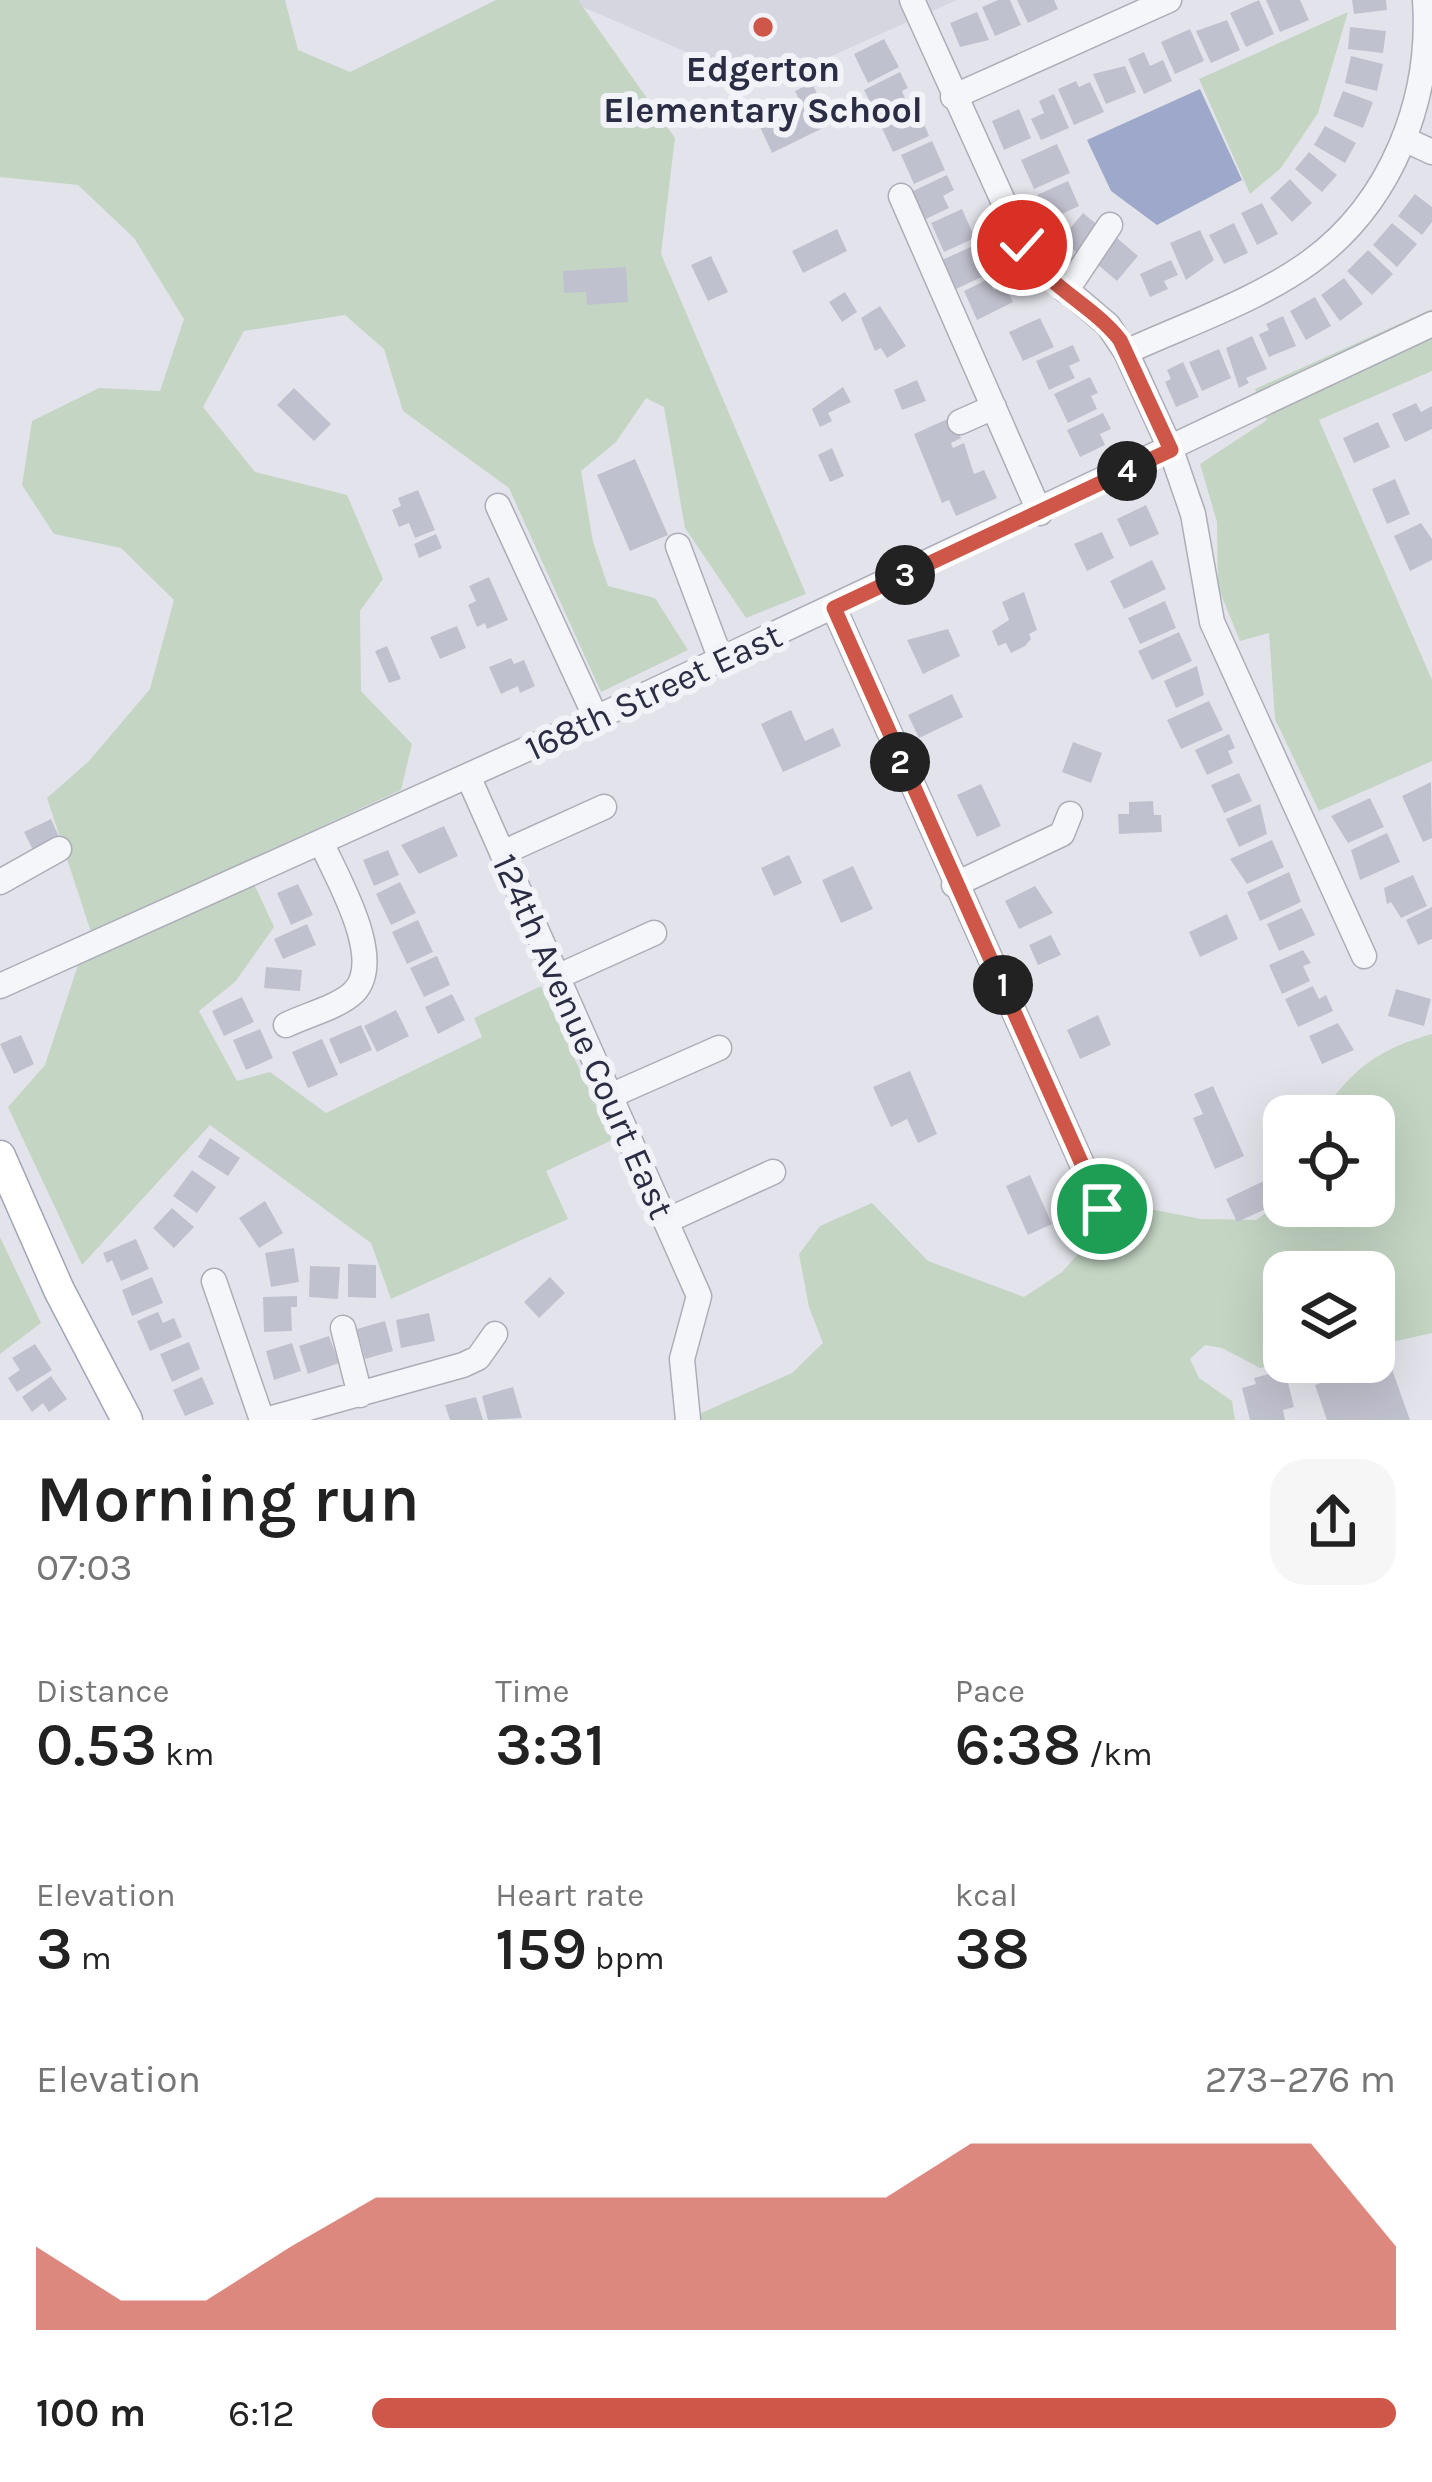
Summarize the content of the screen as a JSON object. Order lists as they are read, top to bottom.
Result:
{
  "streets": {
    "street": ["168th Street East", "124th Avenue Court East"]
  },
  "crossings": [
    ["168th Street East", "124th Avenue Court East"]
  ],
  "places": ["Edgerton Elementary School"],
  "page": {
    "pins": [
      "4",
      "3",
      "2",
      "1"
    ],
    "heading": ["Morning run", "07:03"],
    "stats": [
      ["Distance", "0.53 km"],
      ["Time", "3:31"],
      ["Pace", "6:38 /km"],
      ["Elevation", "3 m"],
      ["Heart rate", "159 bpm"],
      ["kcal", "38"]
    ],
    "chart": ["Elevation", "273–276 m"],
    "list": [
      {
        "name": "100 m",
        "note": "6:12"
      }
    ]
  }
}
